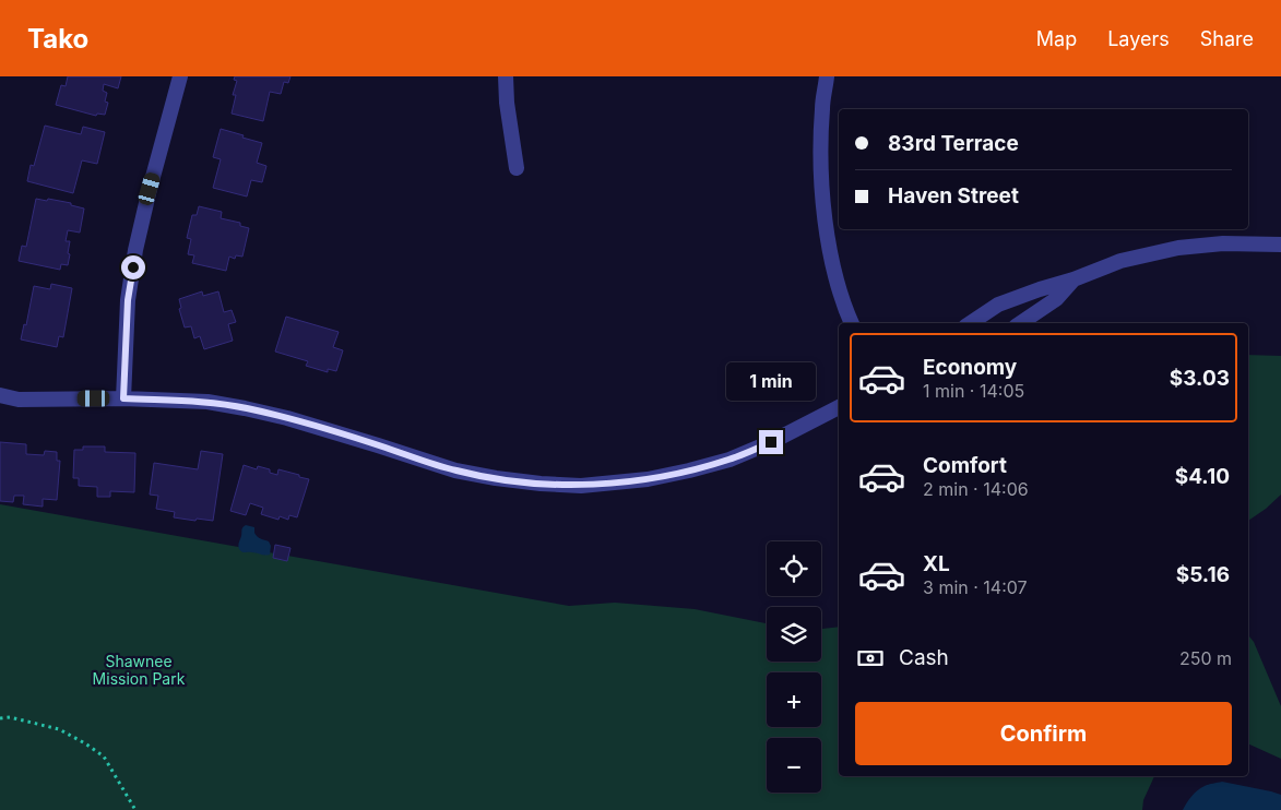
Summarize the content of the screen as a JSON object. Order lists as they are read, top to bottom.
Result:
{
  "parks": ["Shawnee Mission Park"],
  "page": {
    "header": "Tako",
    "nav": ["Map", "Layers", "Share"],
    "banner": ["83rd Terrace", "Haven Street"],
    "list": [
      {
        "name": "Economy",
        "note": "1 min · 14:05",
        "value": "$3.03"
      },
      {
        "name": "Comfort",
        "note": "2 min · 14:06",
        "value": "$4.10"
      },
      {
        "name": "XL",
        "note": "3 min · 14:07",
        "value": "$5.16"
      }
    ],
    "bubble": "1 min",
    "map_buttons": ["+", "−"],
    "pay": ["Cash", "250 m"],
    "buttons": "Confirm"
  }
}
